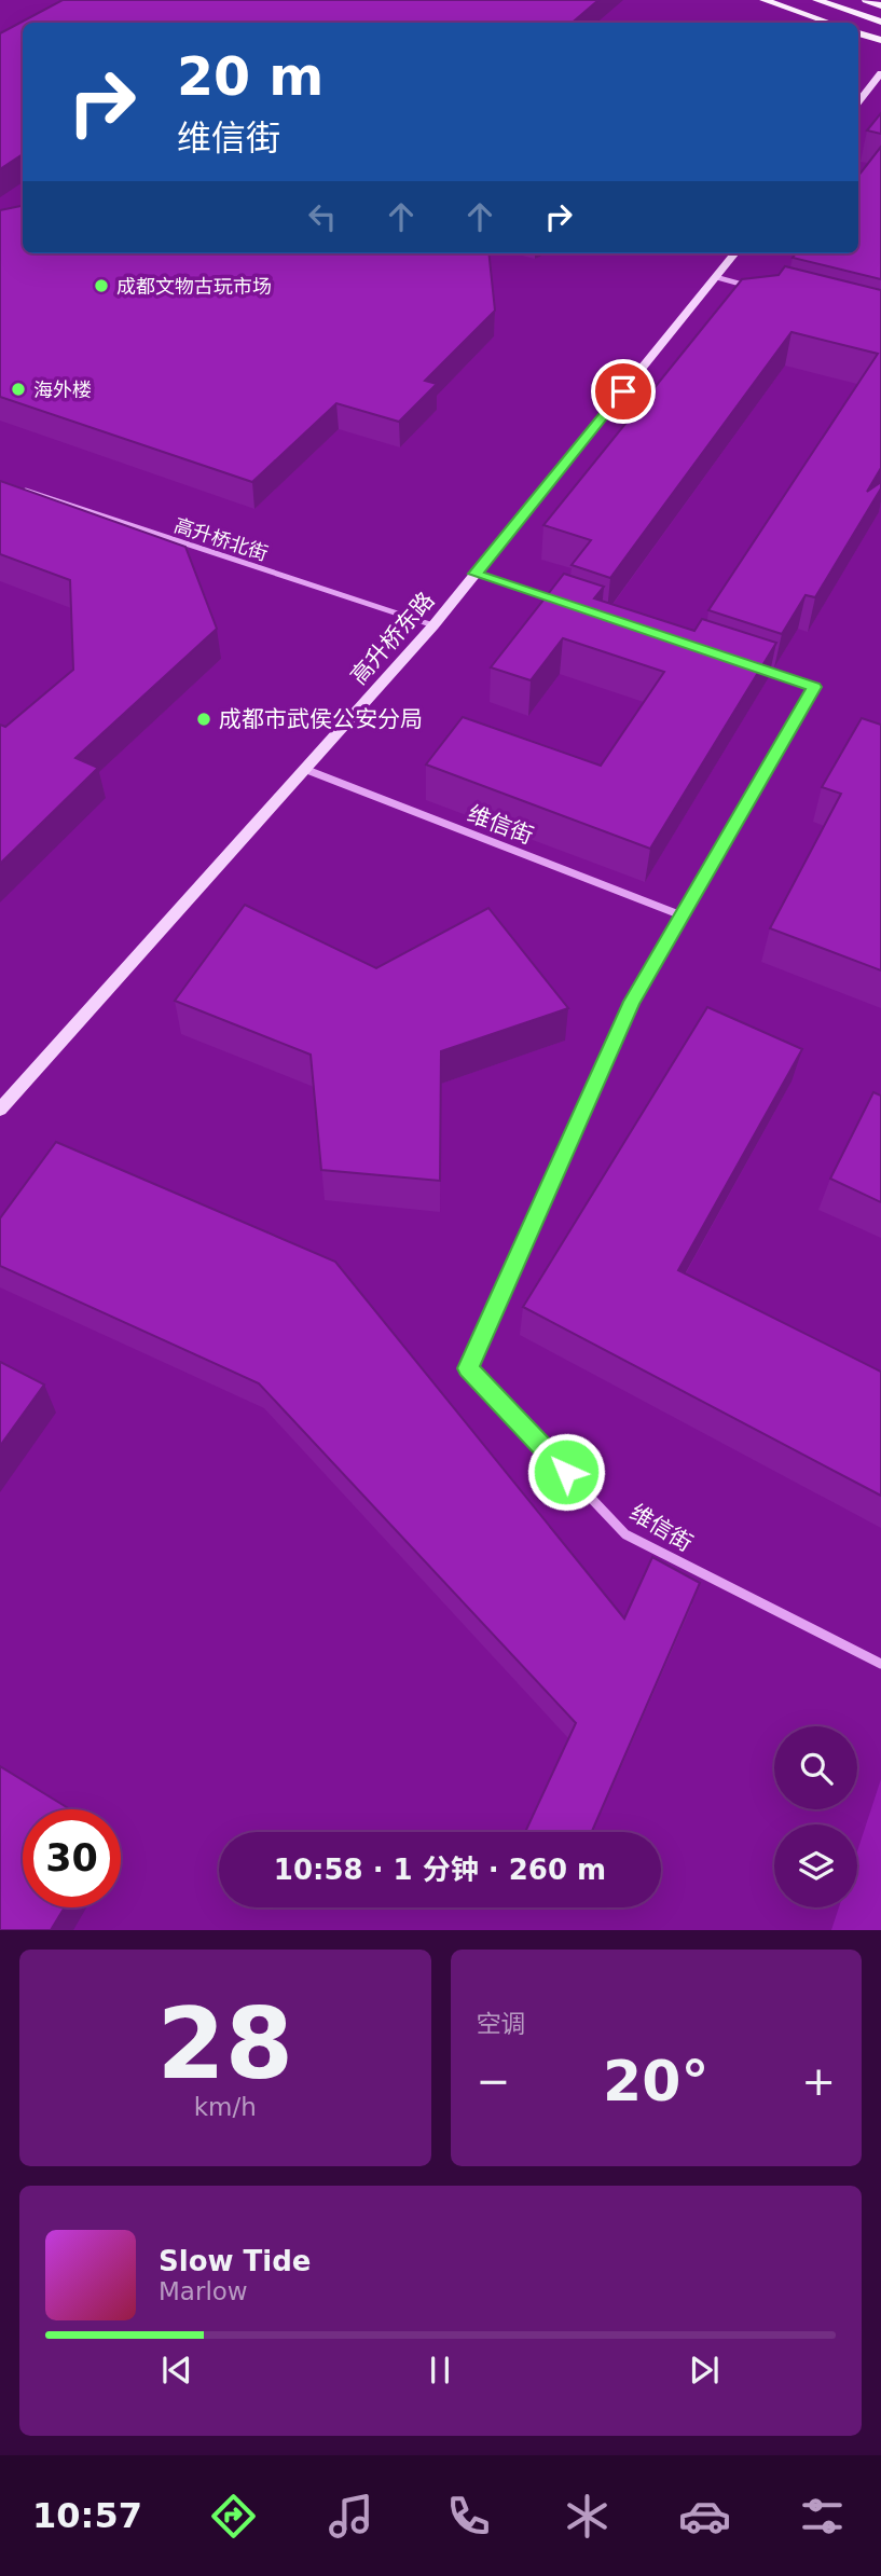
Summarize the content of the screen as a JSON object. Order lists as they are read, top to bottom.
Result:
{
  "streets": {
    "street": ["高升桥北街", "高升桥东路", "维信街"]
  },
  "crossings": [
    ["高升桥北街", "高升桥东路"],
    ["高升桥东路", "维信街"]
  ],
  "places": ["成都文物古玩市场", "海外楼", "成都市武侯公安分局"],
  "page": {
    "turn": ["20 m", "维信街"],
    "limit": "30",
    "trip": "10:58 · 1 分钟 · 260 m",
    "tile": [
      ["28", "km/h"],
      "空调"
    ],
    "heat": ["−", "20°", "+"],
    "song": ["Slow Tide", "Marlow"],
    "tabs": "10:57"
  }
}
